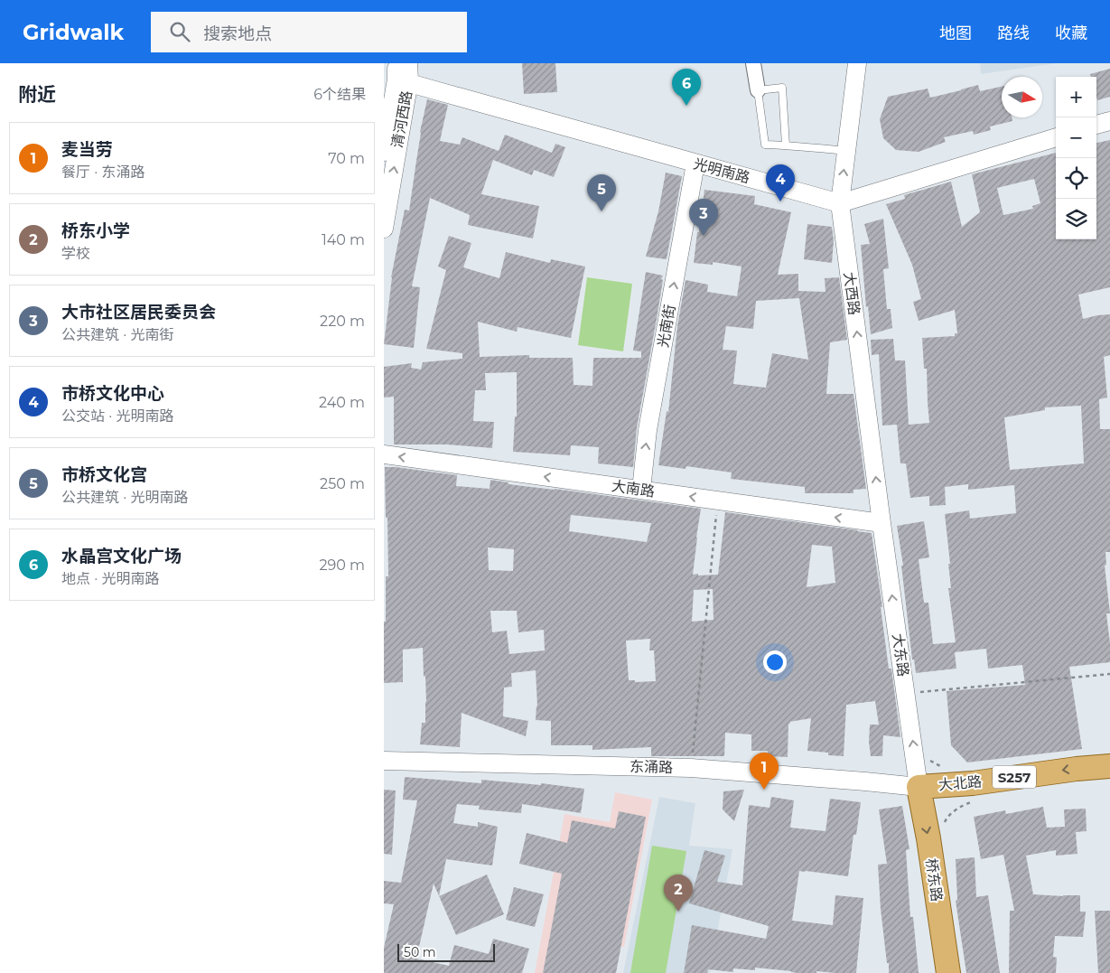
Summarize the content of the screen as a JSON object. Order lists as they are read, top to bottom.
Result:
{
  "streets": {
    "main road": ["S257", "大北路", "桥东路"],
    "street": [
      "清河西路",
      "光明南路",
      "大西路",
      "光南街",
      "大南路",
      "大东路",
      "东涌路"
    ]
  },
  "crossings": [
    ["清河西路", "光明南路"],
    ["光明南路", "大西路"],
    ["光明南路", "光南街"],
    ["大西路", "大南路"],
    ["大西路", "大东路"],
    ["光南街", "大南路"],
    ["大南路", "大东路"],
    ["大东路", "东涌路"],
    ["大东路", "大北路"],
    ["大东路", "桥东路"],
    ["东涌路", "大北路"],
    ["东涌路", "桥东路"],
    ["大北路", "桥东路"]
  ],
  "one_way": [
    "大西路",
    "光南街",
    "大南路",
    "大东路",
    "大北路",
    "桥东路"
  ],
  "scale_bar": "50 m",
  "north": "right",
  "page": {
    "header": "Gridwalk",
    "search": "搜索地点",
    "nav": ["地图", "路线", "收藏"],
    "heading": ["附近", "6个结果"],
    "pins": [
      "6",
      "4",
      "5",
      "3",
      "1",
      "2"
    ],
    "map_buttons": ["+", "−"],
    "list": [
      {
        "mark": "1",
        "name": "麦当劳",
        "note": "餐厅 · 东涌路",
        "value": "70 m"
      },
      {
        "mark": "2",
        "name": "桥东小学",
        "note": "学校",
        "value": "140 m"
      },
      {
        "mark": "3",
        "name": "大市社区居民委员会",
        "note": "公共建筑 · 光南街",
        "value": "220 m"
      },
      {
        "mark": "4",
        "name": "市桥文化中心",
        "note": "公交站 · 光明南路",
        "value": "240 m"
      },
      {
        "mark": "5",
        "name": "市桥文化宫",
        "note": "公共建筑 · 光明南路",
        "value": "250 m"
      },
      {
        "mark": "6",
        "name": "水晶宫文化广场",
        "note": "地点 · 光明南路",
        "value": "290 m"
      }
    ],
    "scale": "50 m"
  }
}
